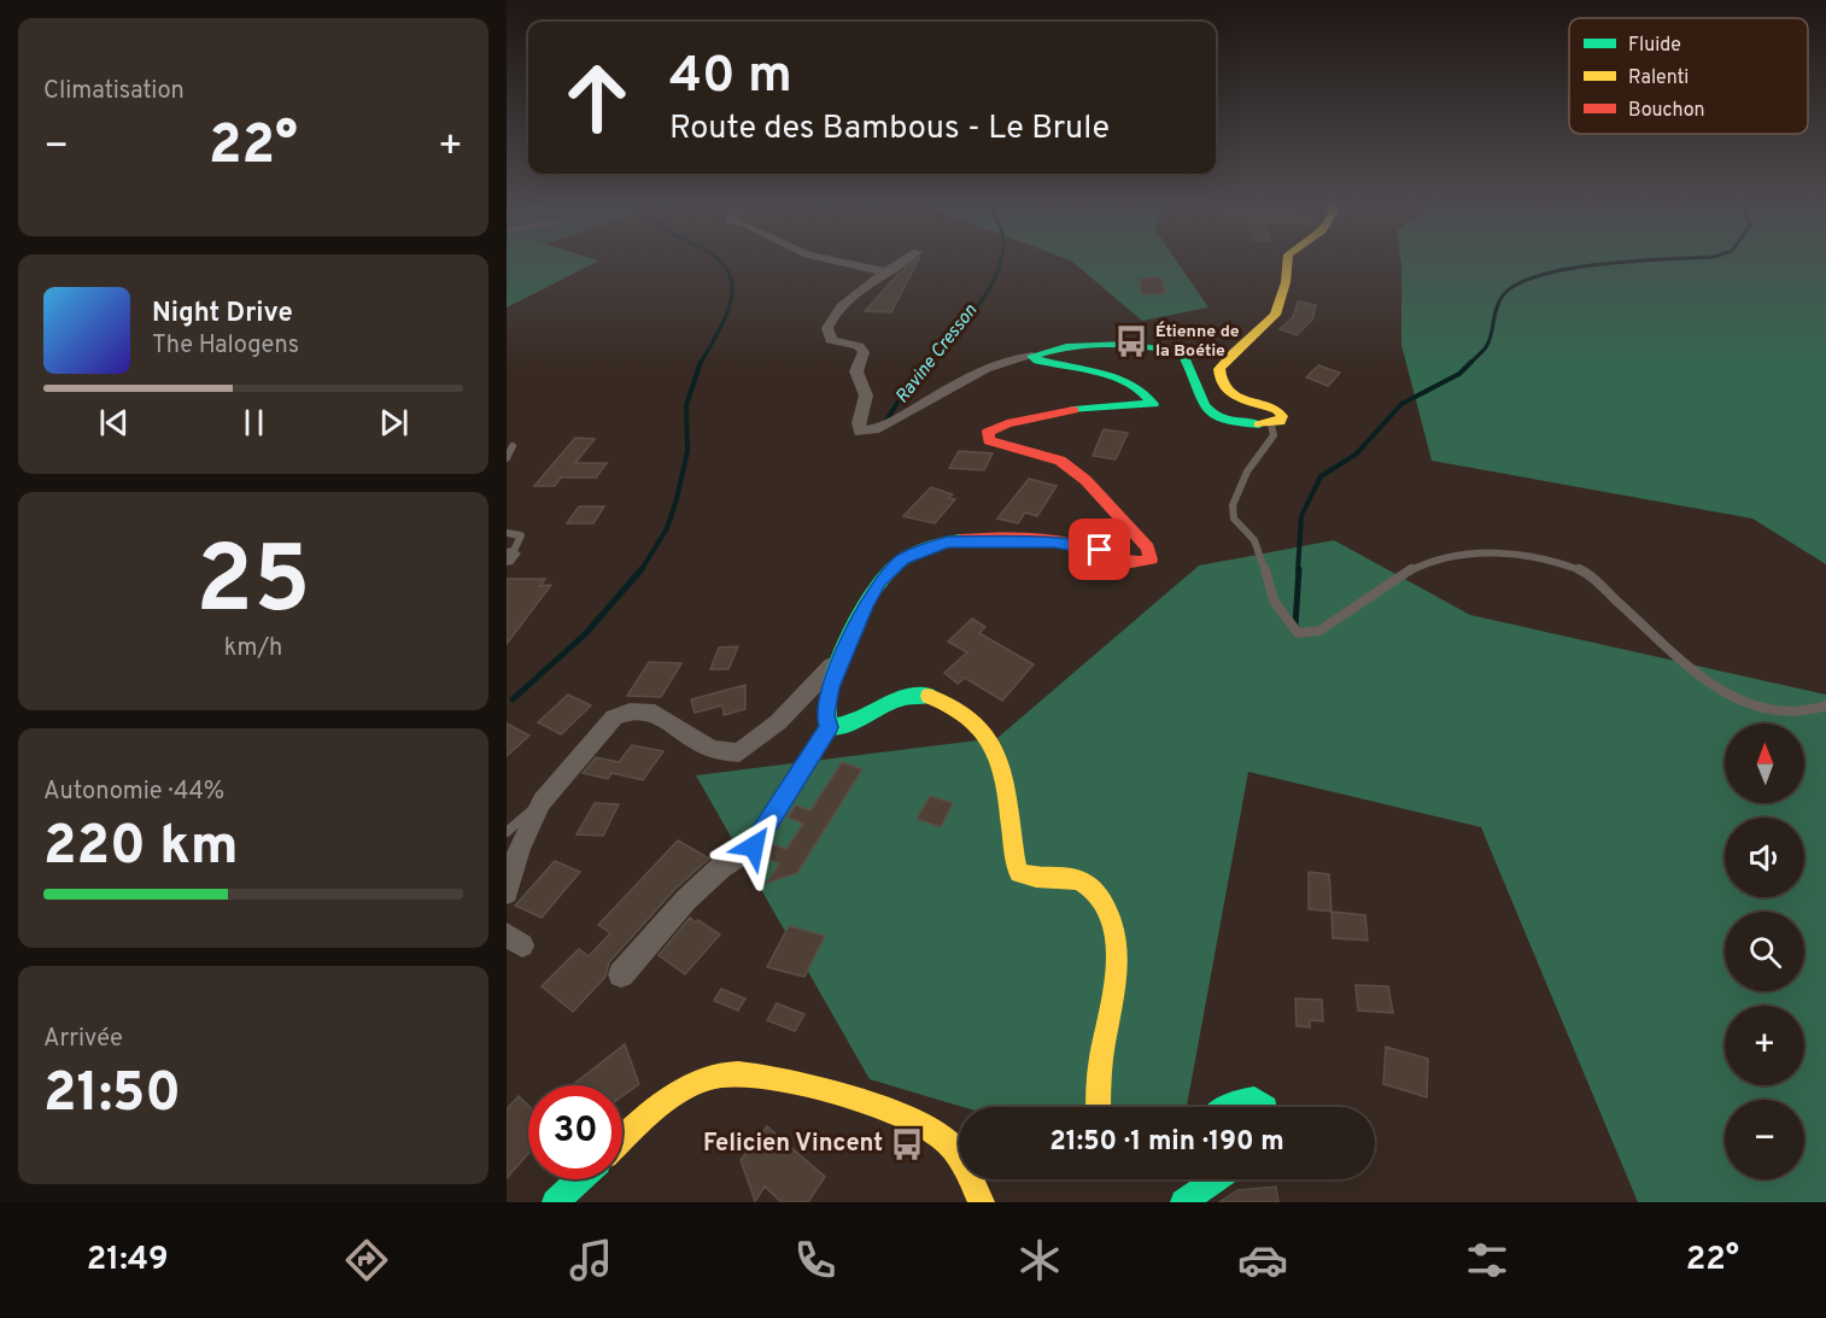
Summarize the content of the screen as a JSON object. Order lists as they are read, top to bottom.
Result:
{
  "water": ["Ravine Cresson"],
  "places": {
    "bus stop": ["Étienne de la Boétie", "Felicien Vincent"]
  },
  "legend": ["Fluide", "Ralenti", "Bouchon"],
  "north": "top",
  "page": {
    "tile": [
      "Climatisation",
      ["25", "km/h"],
      ["Autonomie · 44%", "220 km"],
      ["Arrivée", "21:50"]
    ],
    "turn": ["40 m", "Route des Bambous - Le Brule"],
    "heat": ["−", "22°", "+"],
    "song": ["Night Drive", "The Halogens"],
    "map_buttons": ["+", "−"],
    "limit": "30",
    "trip": "21:50 · 1 min · 190 m",
    "tabs": ["21:49", "22°"]
  }
}
